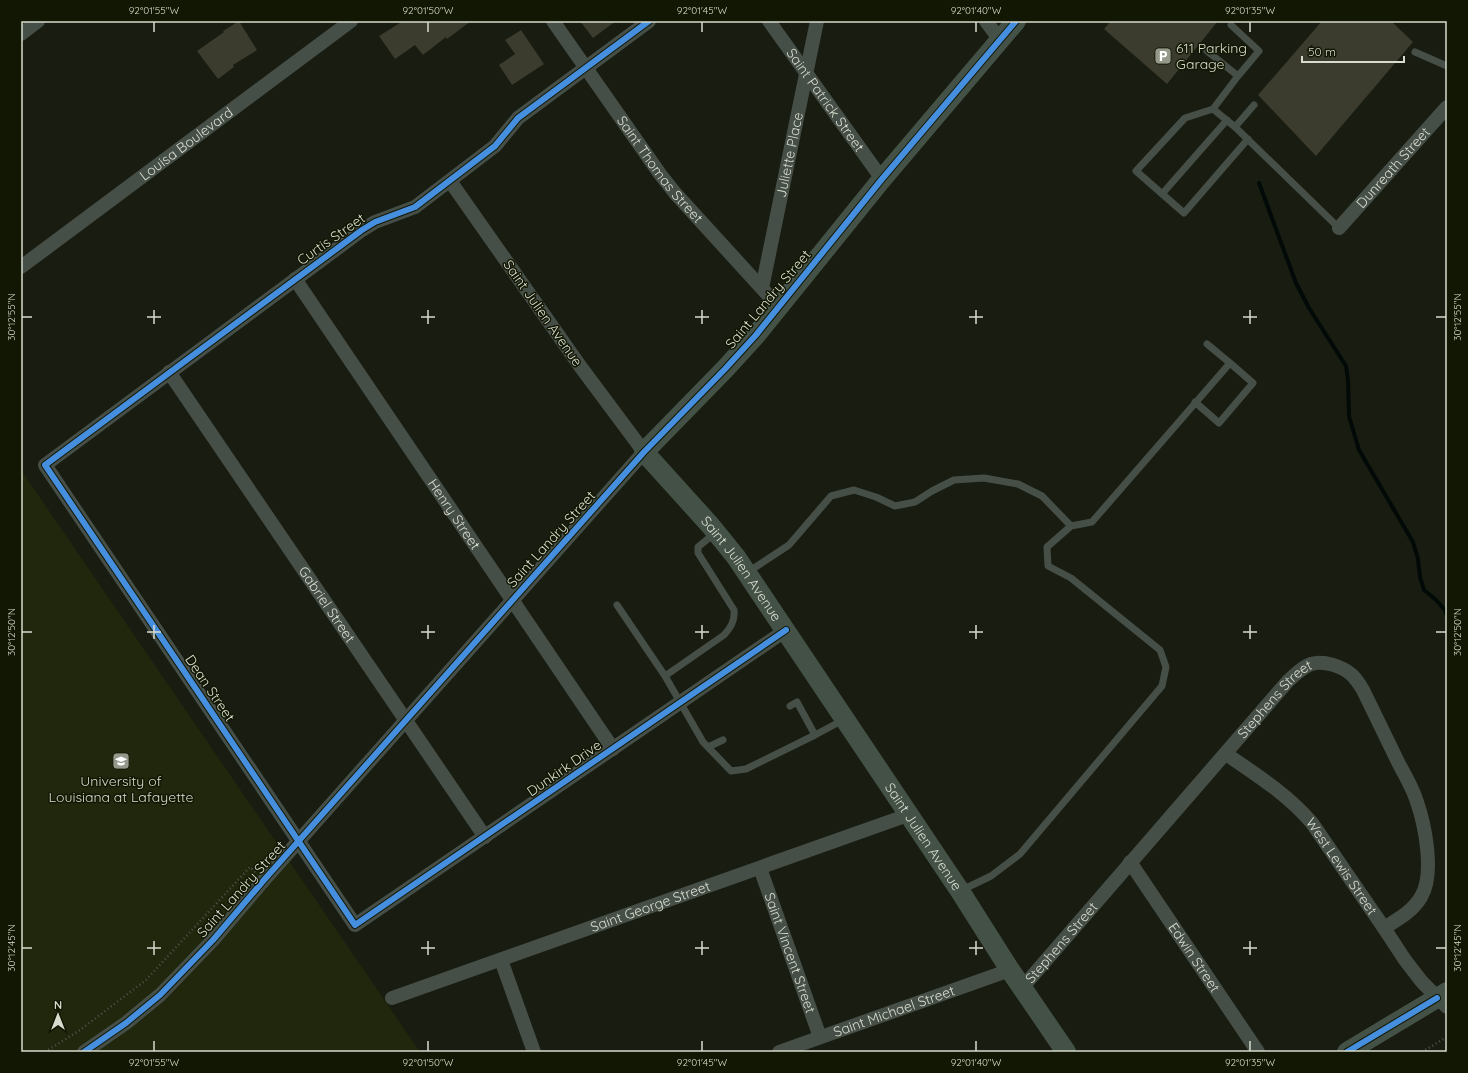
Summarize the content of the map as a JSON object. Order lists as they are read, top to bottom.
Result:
{
  "streets": {
    "street": [
      "Saint Patrick Street",
      "Louisa Boulevard",
      "Juliette Place",
      "Dunreath Street",
      "Saint Thomas Street",
      "Curtis Street",
      "Saint Landry Street",
      "Saint Julien Avenue",
      "Henry Street",
      "Gabriel Street",
      "Dean Street",
      "Stephens Street",
      "Dunkirk Drive",
      "West Lewis Street",
      "Saint George Street",
      "Saint Vincent Street",
      "Edwin Street",
      "Saint Michael Street"
    ]
  },
  "crossings": [
    ["Saint Patrick Street", "Juliette Place"],
    ["Saint Patrick Street", "Saint Landry Street"],
    ["Juliette Place", "Saint Thomas Street"],
    ["Saint Thomas Street", "Curtis Street"],
    ["Saint Thomas Street", "Saint Landry Street"],
    ["Curtis Street", "Saint Julien Avenue"],
    ["Curtis Street", "Henry Street"],
    ["Curtis Street", "Gabriel Street"],
    ["Curtis Street", "Dean Street"],
    ["Saint Landry Street", "Saint Julien Avenue"],
    ["Saint Landry Street", "Henry Street"],
    ["Saint Landry Street", "Gabriel Street"],
    ["Saint Landry Street", "Dean Street"],
    ["Saint Julien Avenue", "Stephens Street"],
    ["Saint Julien Avenue", "Dunkirk Drive"],
    ["Saint Julien Avenue", "Saint George Street"],
    ["Saint Julien Avenue", "Saint Michael Street"],
    ["Henry Street", "Dunkirk Drive"],
    ["Gabriel Street", "Dunkirk Drive"],
    ["Dean Street", "Dunkirk Drive"],
    ["Stephens Street", "West Lewis Street"],
    ["Stephens Street", "Edwin Street"],
    ["Saint George Street", "Saint Vincent Street"],
    ["Saint Vincent Street", "Saint Michael Street"]
  ],
  "places": {
    "parking": ["611 Parking Garage"],
    "school or university": ["University of Louisiana at Lafayette"]
  },
  "scale_bar": "50 m",
  "north": "top",
  "coordinates": [
    "92°01'55\"W",
    "92°01'50\"W",
    "92°01'45\"W",
    "92°01'40\"W",
    "92°01'35\"W",
    "30°12'55\"N",
    "30°12'50\"N",
    "30°12'45\"N"
  ]
}
